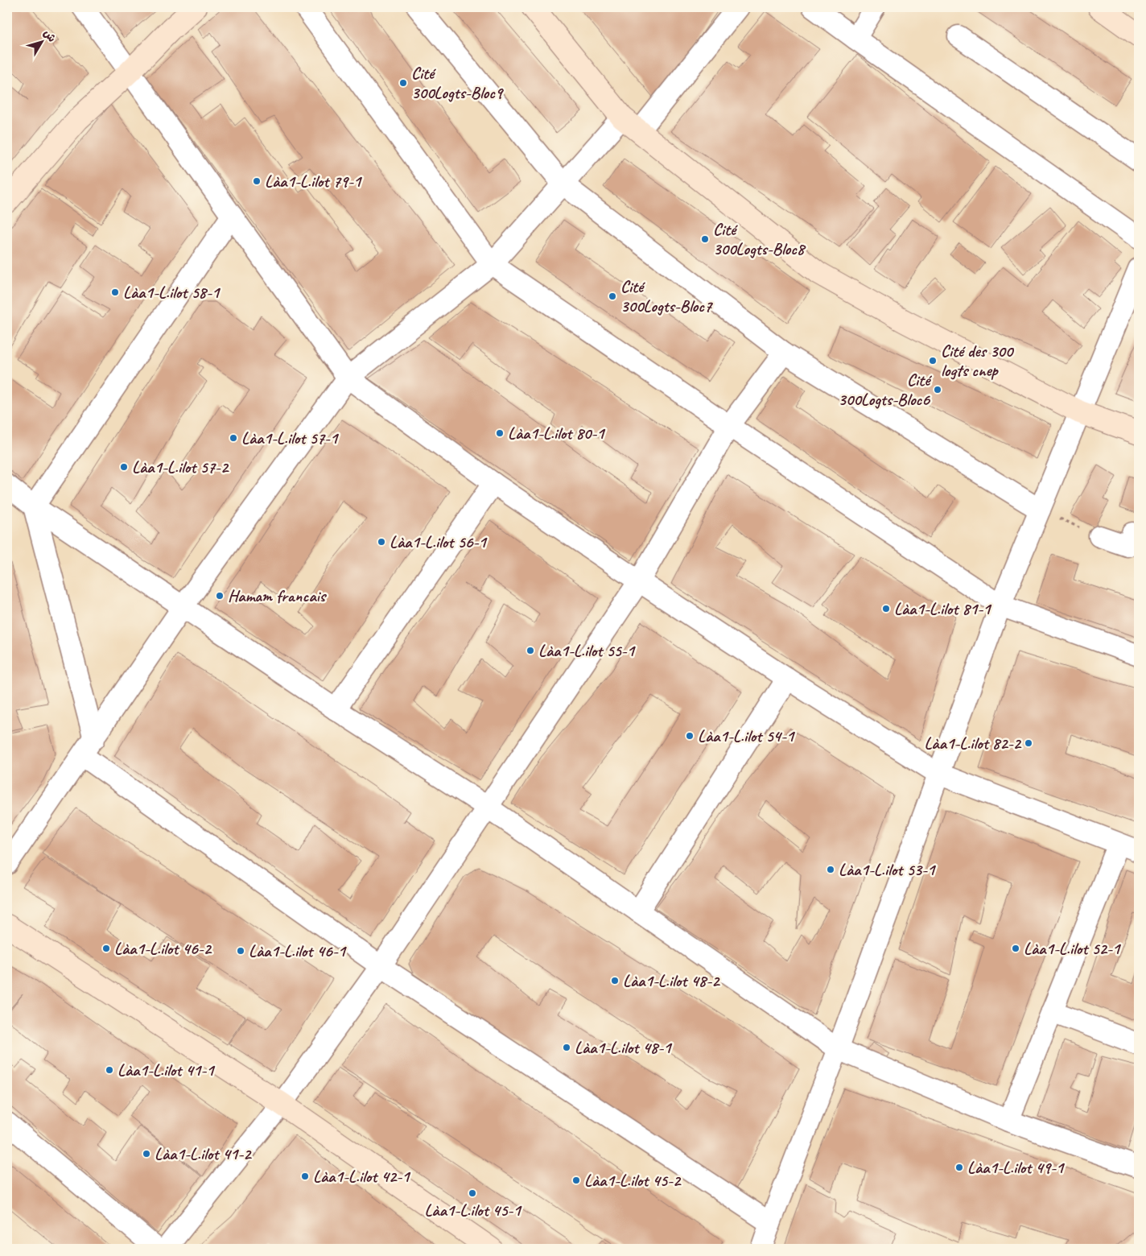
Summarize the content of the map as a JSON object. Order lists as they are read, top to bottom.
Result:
{
  "places": [
    "Cité 300Logts-Bloc9",
    "Làa1-L.ilot 79-1",
    "Cité 300Logts-Bloc8",
    "Làa1-L.ilot 58-1",
    "Cité 300Logts-Bloc7",
    "Cité des 300 logts cnep",
    "Cité 300Logts-Bloc6",
    "Làa1-L.ilot 80-1",
    "Làa1-L.ilot 57-1",
    "Làa1-L.ilot 57-2",
    "Làa1-L.ilot 56-1",
    "Hamam francais",
    "Làa1-L.ilot 81-1",
    "Làa1-L.ilot 55-1",
    "Làa1-L.ilot 54-1",
    "Làa1-L.ilot 82-2",
    "Làa1-L.ilot 53-1",
    "Làa1-L.ilot 46-2",
    "Làa1-L.ilot 52-1",
    "Làa1-L.ilot 46-1",
    "Làa1-L.ilot 48-2",
    "Làa1-L.ilot 48-1",
    "Làa1-L.ilot 41-1",
    "Làa1-L.ilot 41-2",
    "Làa1-L.ilot 49-1",
    "Làa1-L.ilot 42-1",
    "Làa1-L.ilot 45-2",
    "Làa1-L.ilot 45-1"
  ],
  "north": "top right"
}
